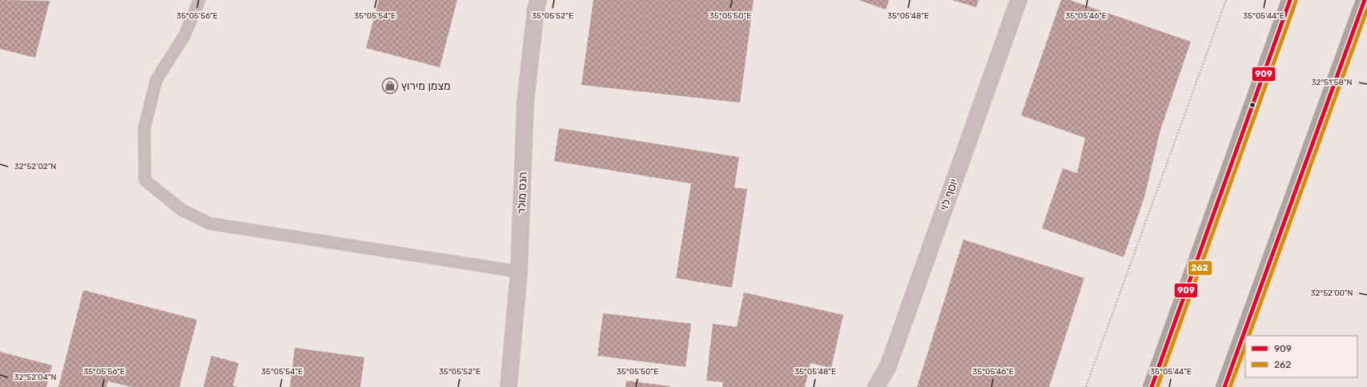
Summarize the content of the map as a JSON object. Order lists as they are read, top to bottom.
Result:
{
  "streets": {
    "street": ["הנס מולר", "יוסף לוי"]
  },
  "places": {
    "shop": ["מצמן מירוץ"]
  },
  "lines": ["transit line 909", "transit line 262"],
  "legend": ["909", "262"],
  "coordinates": [
    "35°05'56\"E",
    "35°05'54\"E",
    "35°05'52\"E",
    "35°05'50\"E",
    "35°05'48\"E",
    "35°05'46\"E",
    "35°05'44\"E",
    "32°51'58\"N",
    "32°52'02\"N",
    "32°52'00\"N",
    "32°52'04\"N"
  ]
}
